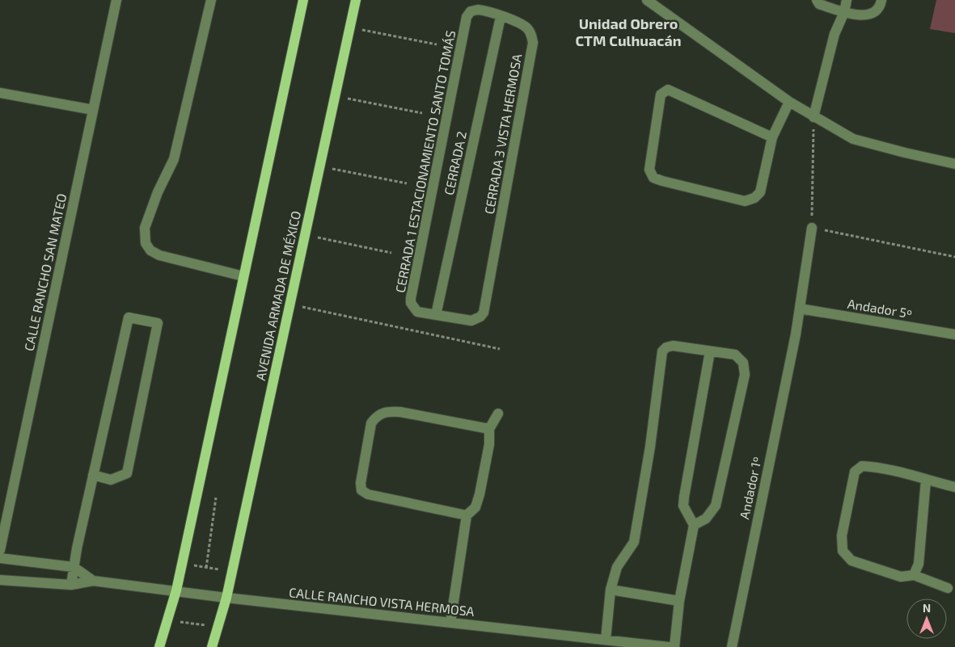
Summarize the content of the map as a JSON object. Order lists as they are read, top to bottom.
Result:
{
  "streets": {
    "main road": ["AVENIDA ARMADA DE MÉXICO"],
    "street": [
      "CERRADA 3 VISTA HERMOSA",
      "CERRADA 1 ESTACIONAMIENTO SANTO TOMÁS",
      "CERRADA 2",
      "CALLE RANCHO SAN MATEO",
      "Andador 5º",
      "Andador 1º",
      "CALLE RANCHO VISTA HERMOSA"
    ]
  },
  "crossings": [
    ["CERRADA 3 VISTA HERMOSA", "CERRADA 1 ESTACIONAMIENTO SANTO TOMÁS"],
    ["CERRADA 3 VISTA HERMOSA", "CERRADA 2"],
    ["CERRADA 1 ESTACIONAMIENTO SANTO TOMÁS", "CERRADA 2"],
    ["AVENIDA ARMADA DE MÉXICO", "CALLE RANCHO VISTA HERMOSA"],
    ["Andador 5º", "Andador 1º"]
  ],
  "districts": ["Unidad Obrero CTM Culhuacán"],
  "north": "top"
}
